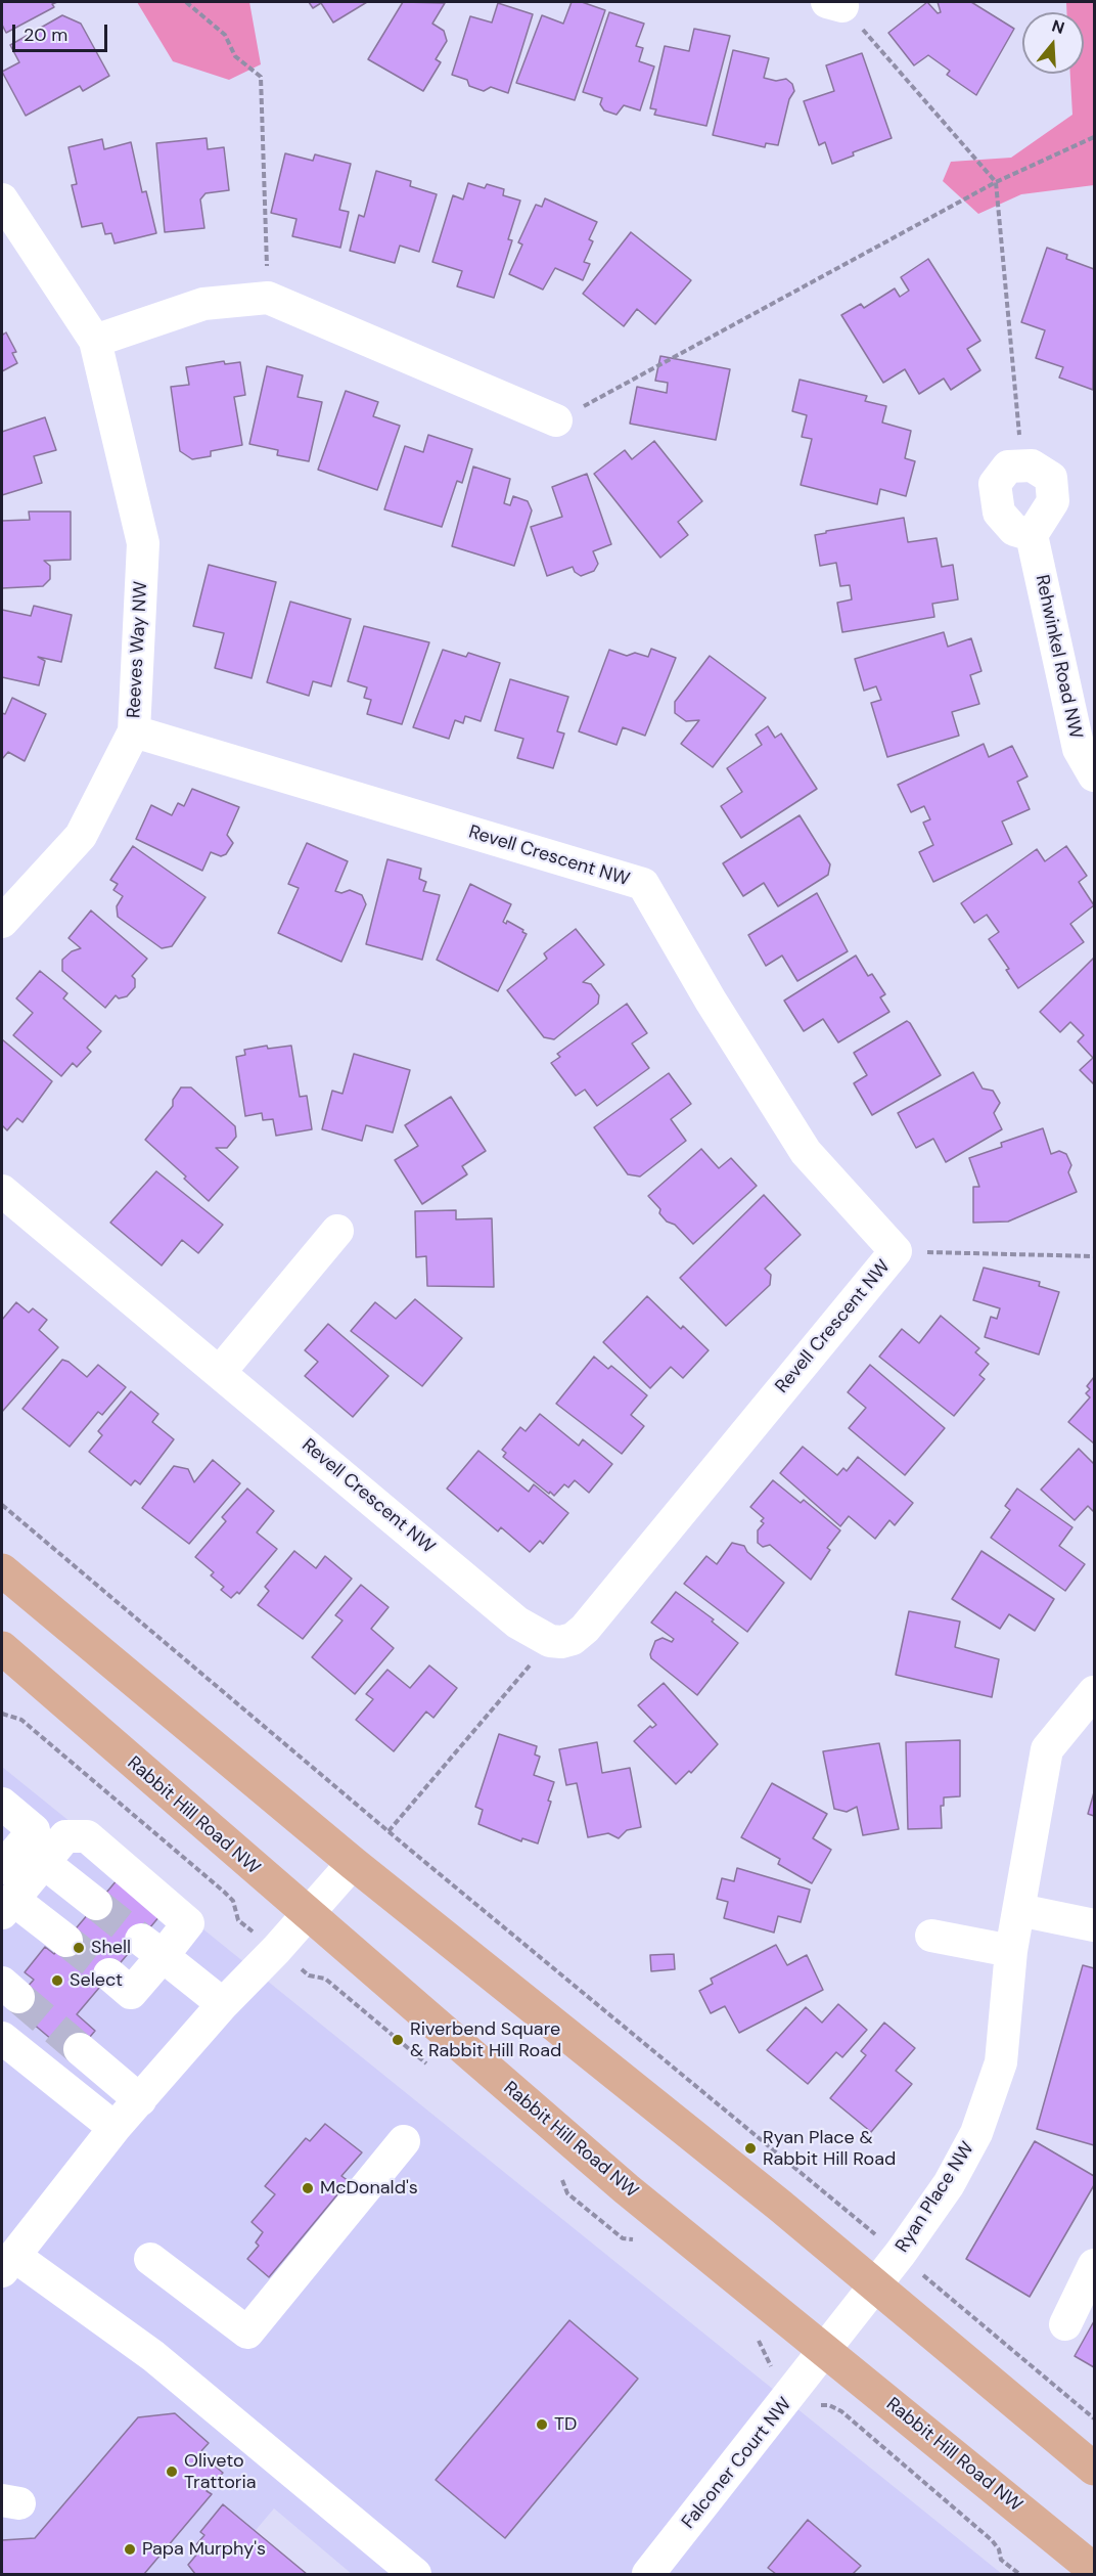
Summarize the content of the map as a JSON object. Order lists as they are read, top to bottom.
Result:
{
  "streets": {
    "main road": ["Rabbit Hill Road NW"],
    "street": [
      "Reeves Way NW",
      "Rehwinkel Road NW",
      "Revell Crescent NW",
      "Ryan Place NW",
      "Falconer Court NW"
    ]
  },
  "crossings": [
    ["Reeves Way NW", "Revell Crescent NW"],
    ["Rabbit Hill Road NW", "Ryan Place NW"],
    ["Rabbit Hill Road NW", "Falconer Court NW"],
    ["Ryan Place NW", "Falconer Court NW"]
  ],
  "places": [
    "Shell",
    "Select",
    "Riverbend Square & Rabbit Hill Road",
    "Ryan Place & Rabbit Hill Road",
    "McDonald's",
    "TD",
    "Oliveto Trattoria",
    "Papa Murphy's"
  ],
  "scale_bar": "20 m",
  "north": "top"
}
